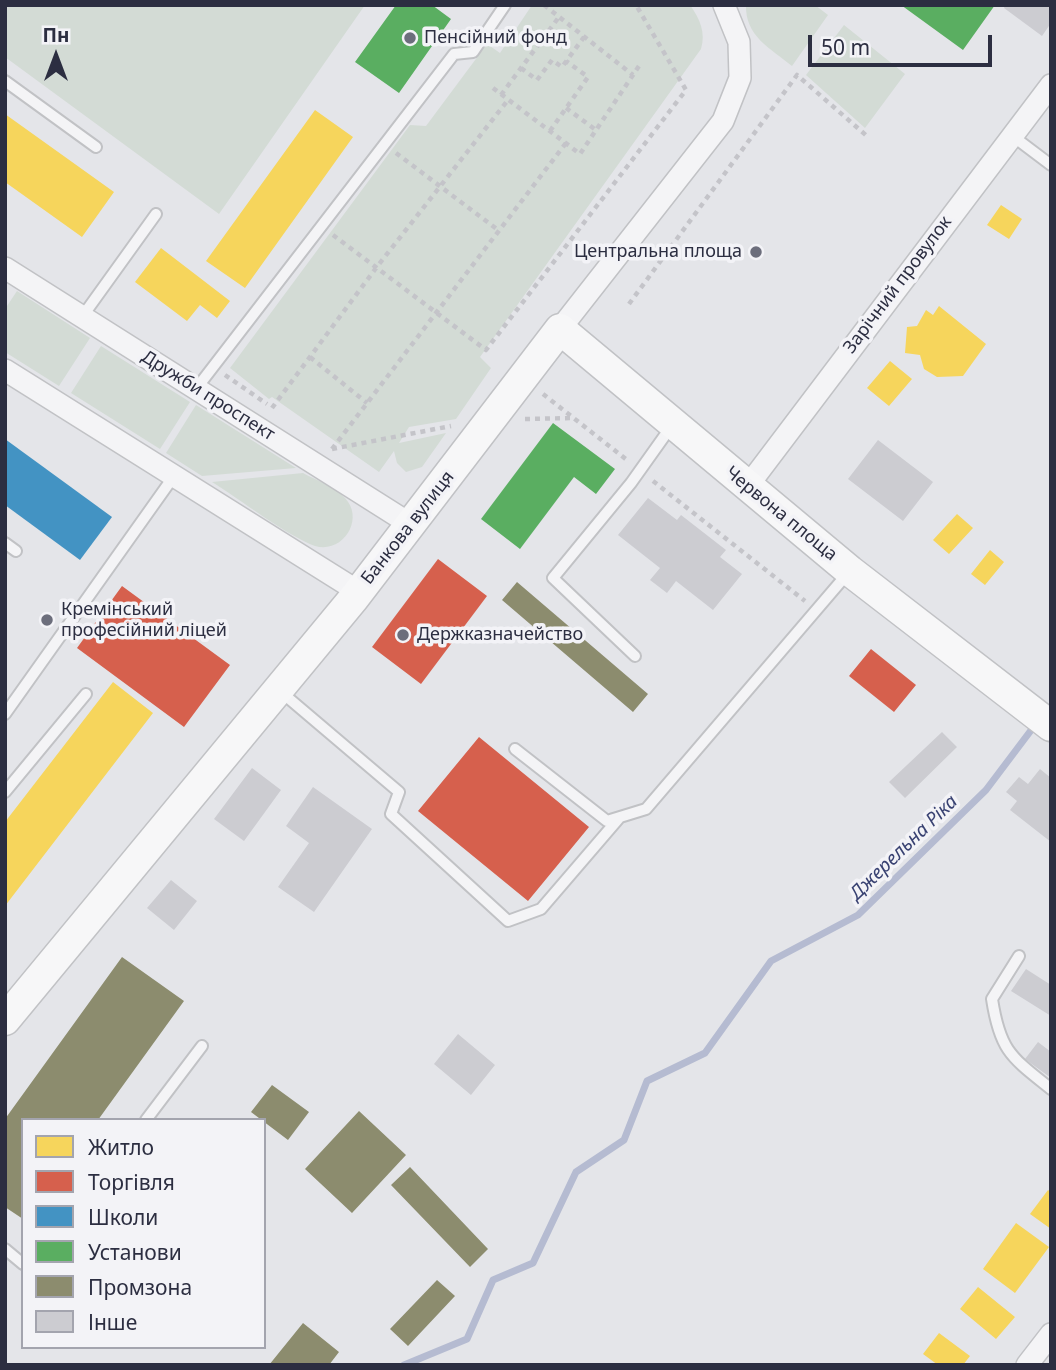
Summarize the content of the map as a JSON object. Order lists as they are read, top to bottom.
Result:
{
  "streets": {
    "street": [
      "Зарічний провулок",
      "Дружби проспект",
      "Червона площа",
      "Банкова вулиця"
    ]
  },
  "crossings": [
    ["Зарічний провулок", "Червона площа"],
    ["Дружби проспект", "Банкова вулиця"],
    ["Червона площа", "Банкова вулиця"]
  ],
  "water": ["Джерельна Ріка"],
  "places": [
    "Пенсійний фонд",
    "Центральна площа",
    "Кремінський професійний ліцей",
    "Держказначейство"
  ],
  "legend": [
    "Житло",
    "Торгівля",
    "Школи",
    "Установи",
    "Промзона",
    "Інше"
  ],
  "scale_bar": "50 m",
  "north": "top"
}
